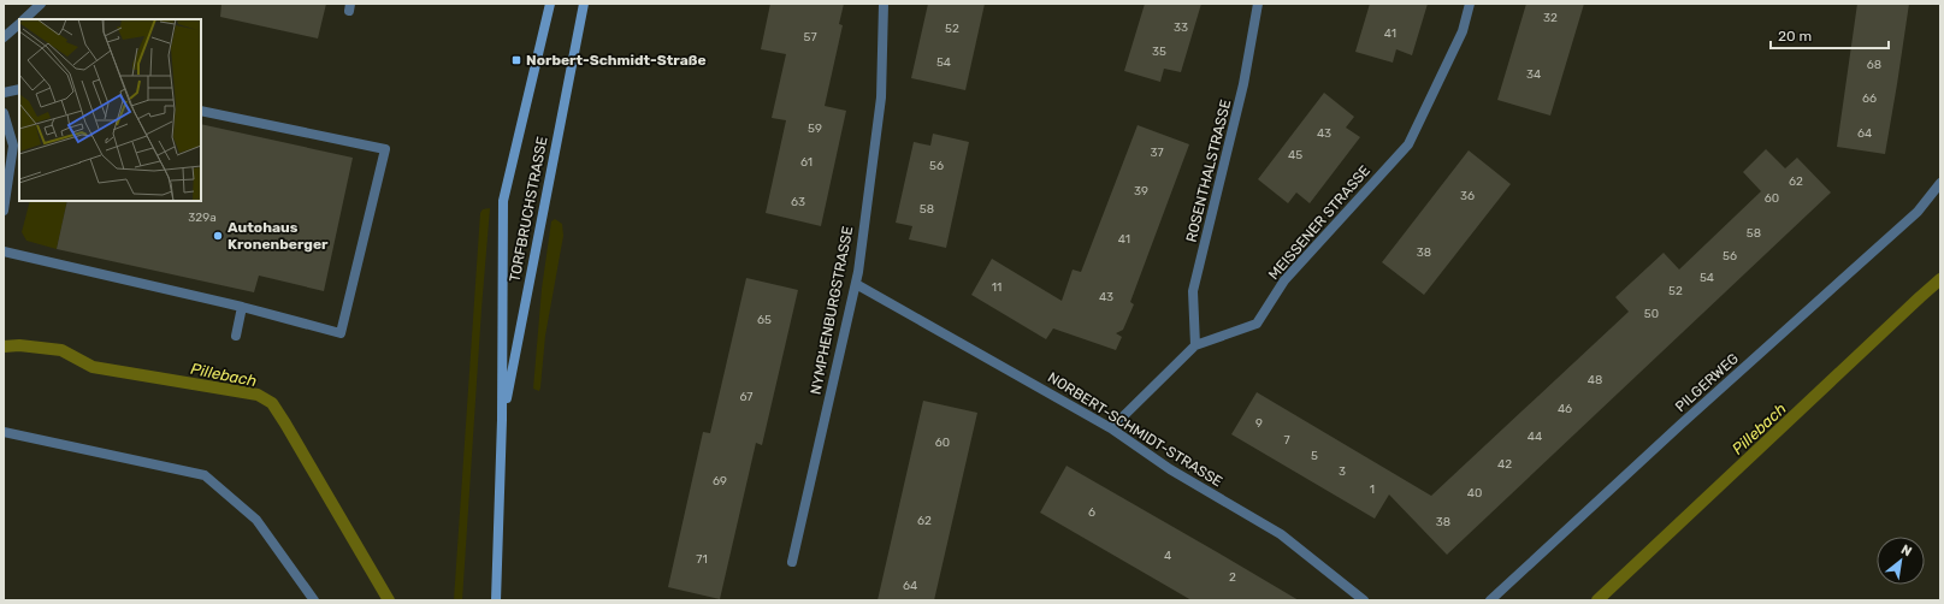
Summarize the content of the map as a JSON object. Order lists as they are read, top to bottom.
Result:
{
  "streets": {
    "main road": ["TORFBRUCHSTRASSE"],
    "street": [
      "ROSENTHALSTRASSE",
      "MEISSENER STRASSE",
      "NYMPHENBURGSTRASSE",
      "PILGERWEG",
      "NORBERT-SCHMIDT-STRASSE"
    ]
  },
  "crossings": [
    ["ROSENTHALSTRASSE", "MEISSENER STRASSE"],
    ["MEISSENER STRASSE", "NORBERT-SCHMIDT-STRASSE"],
    ["NYMPHENBURGSTRASSE", "NORBERT-SCHMIDT-STRASSE"]
  ],
  "water": ["Pillebach"],
  "places": {
    "transit": ["Norbert-Schmidt-Straße"],
    "other": ["Autohaus Kronenberger"]
  },
  "house_numbers": [
    "32",
    "33",
    "52",
    "41",
    "57",
    "35",
    "54",
    "68",
    "34",
    "66",
    "59",
    "43",
    "64",
    "37",
    "45",
    "61",
    "56",
    "62",
    "39",
    "36",
    "60",
    "63",
    "58",
    "329a",
    "58",
    "41",
    "38",
    "56",
    "54",
    "11",
    "52",
    "43",
    "50",
    "65",
    "48",
    "67",
    "46",
    "9",
    "44",
    "7",
    "60",
    "5",
    "42",
    "3",
    "69",
    "1",
    "40",
    "6",
    "62",
    "38",
    "4",
    "71",
    "2",
    "64"
  ],
  "scale_bar": "20 m",
  "north": "top right"
}
